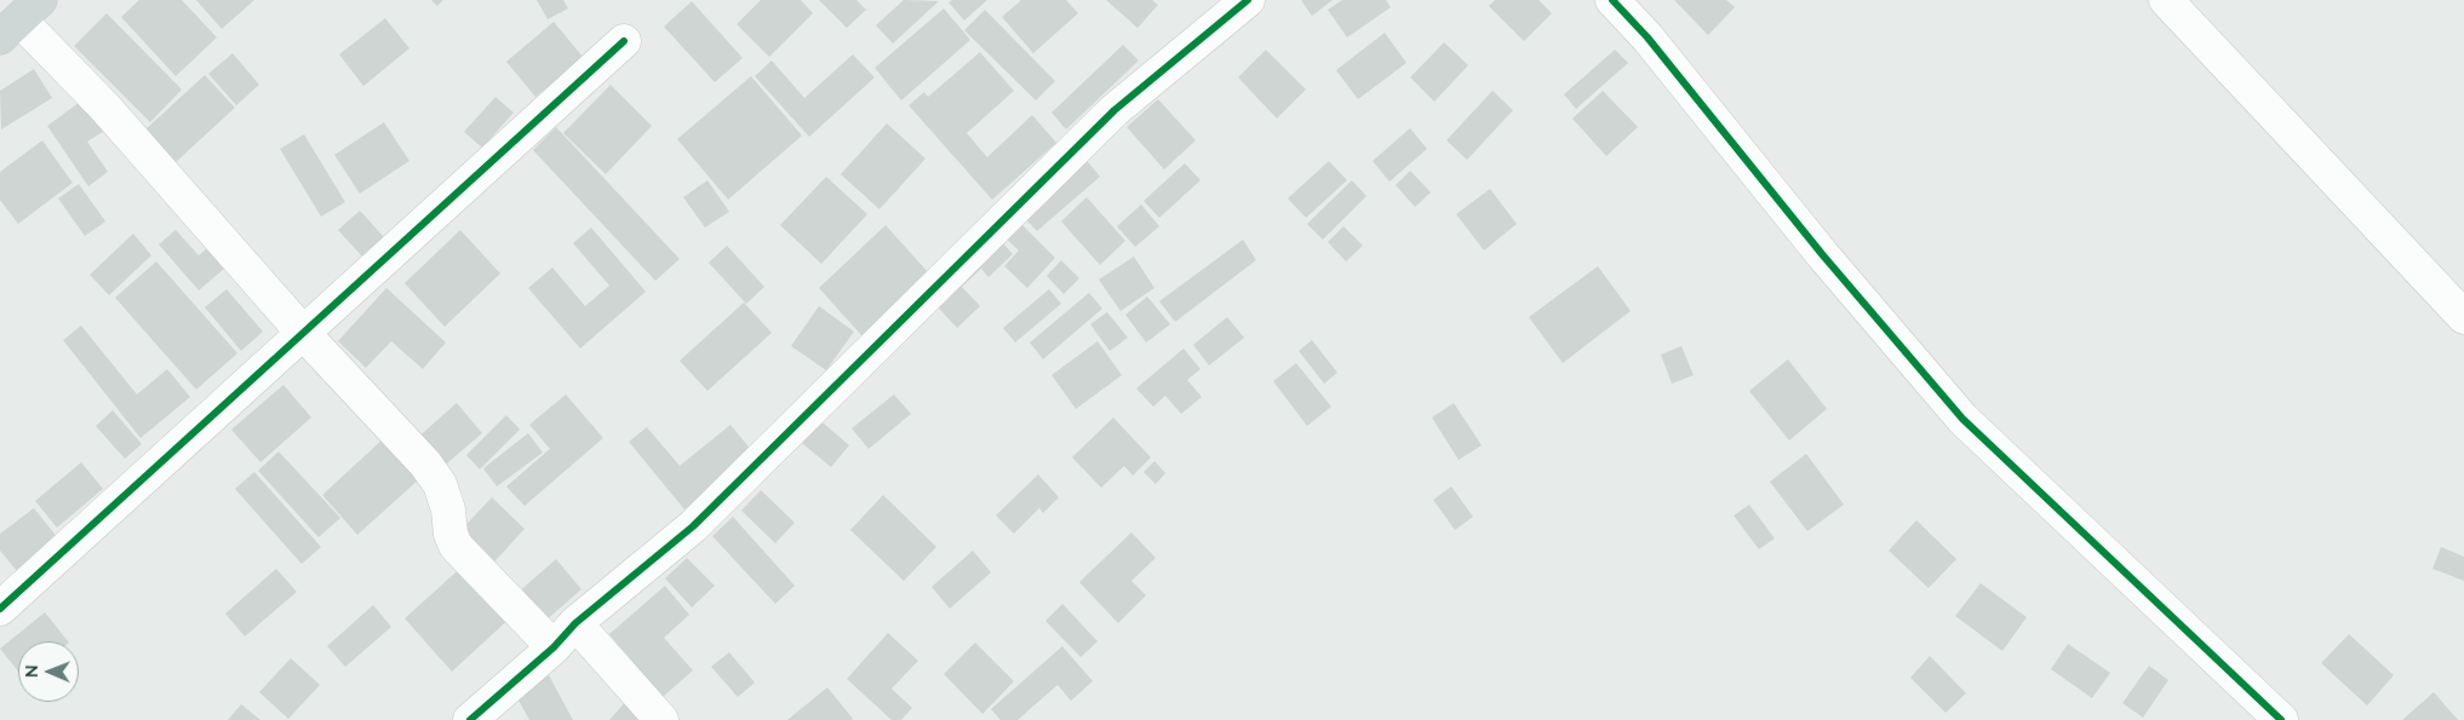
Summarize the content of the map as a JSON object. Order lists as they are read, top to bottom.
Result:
{
  "north": "left"
}
